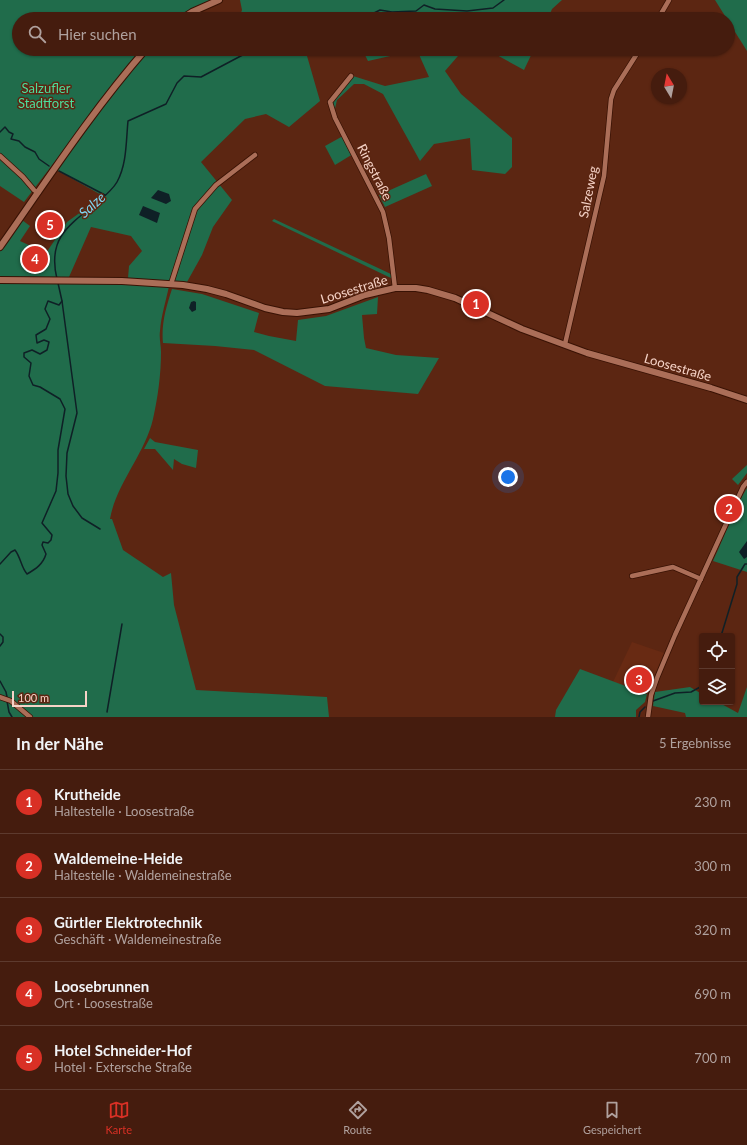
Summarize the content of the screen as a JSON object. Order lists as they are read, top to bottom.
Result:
{
  "streets": {
    "street": ["Ringstraße", "Salzeweg", "Loosestraße"]
  },
  "crossings": [
    ["Ringstraße", "Loosestraße"],
    ["Salzeweg", "Loosestraße"]
  ],
  "water": ["Salze"],
  "parks": ["Salzufler Stadtforst"],
  "scale_bar": "100 m",
  "north": "top",
  "page": {
    "search": "Hier suchen",
    "pins": [
      "5",
      "4",
      "1",
      "2",
      "3"
    ],
    "scale": "100 m",
    "heading": ["In der Nähe", "5 Ergebnisse"],
    "list": [
      {
        "mark": "1",
        "name": "Krutheide",
        "note": "Haltestelle · Loosestraße",
        "value": "230 m"
      },
      {
        "mark": "2",
        "name": "Waldemeine-Heide",
        "note": "Haltestelle · Waldemeinestraße",
        "value": "300 m"
      },
      {
        "mark": "3",
        "name": "Gürtler Elektrotechnik",
        "note": "Geschäft · Waldemeinestraße",
        "value": "320 m"
      },
      {
        "mark": "4",
        "name": "Loosebrunnen",
        "note": "Ort · Loosestraße",
        "value": "690 m"
      },
      {
        "mark": "5",
        "name": "Hotel Schneider-Hof",
        "note": "Hotel · Extersche Straße",
        "value": "700 m"
      }
    ],
    "nav": ["Karte", "Route", "Gespeichert"]
  }
}
